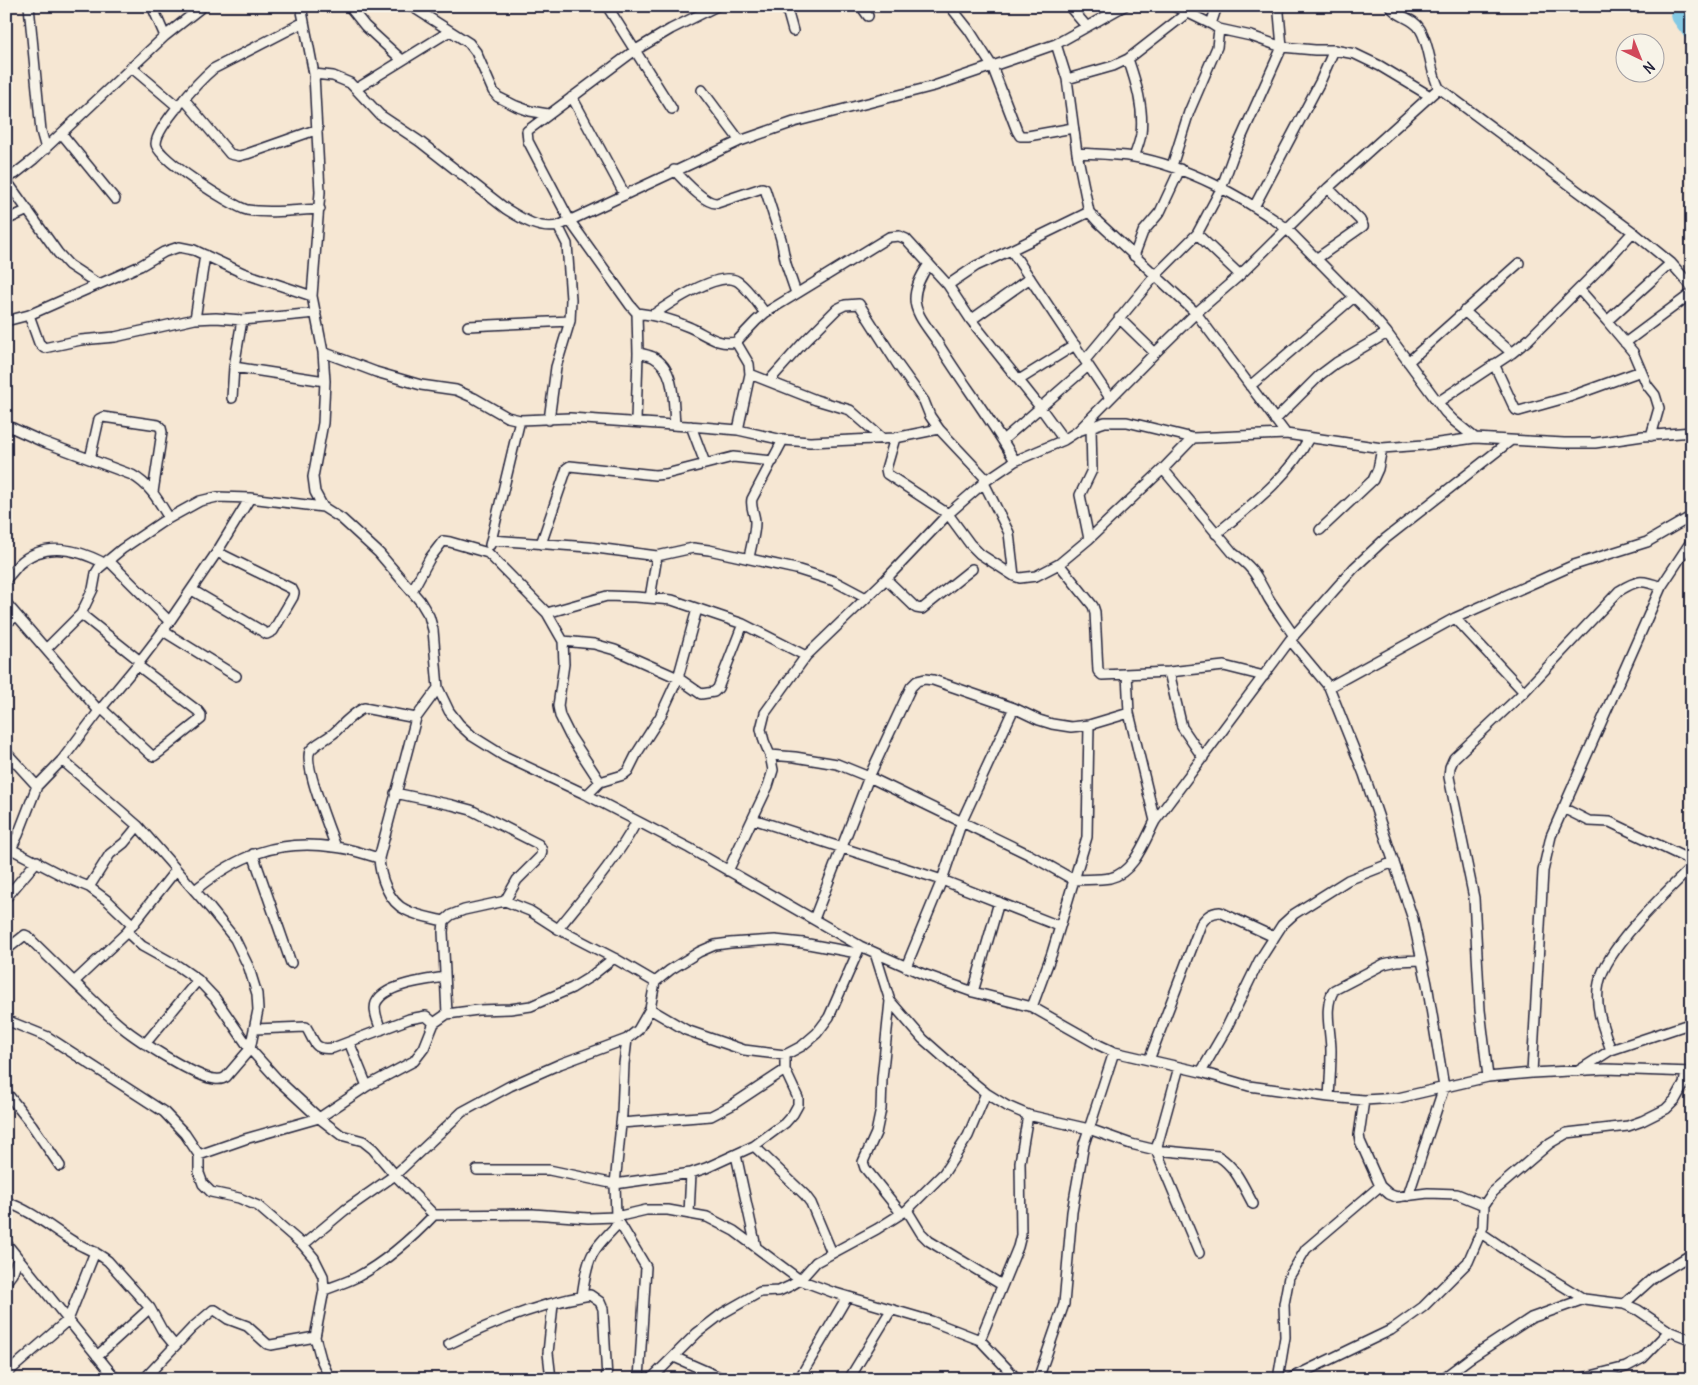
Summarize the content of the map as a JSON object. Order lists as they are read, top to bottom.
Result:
{
  "north": "bottom right"
}
